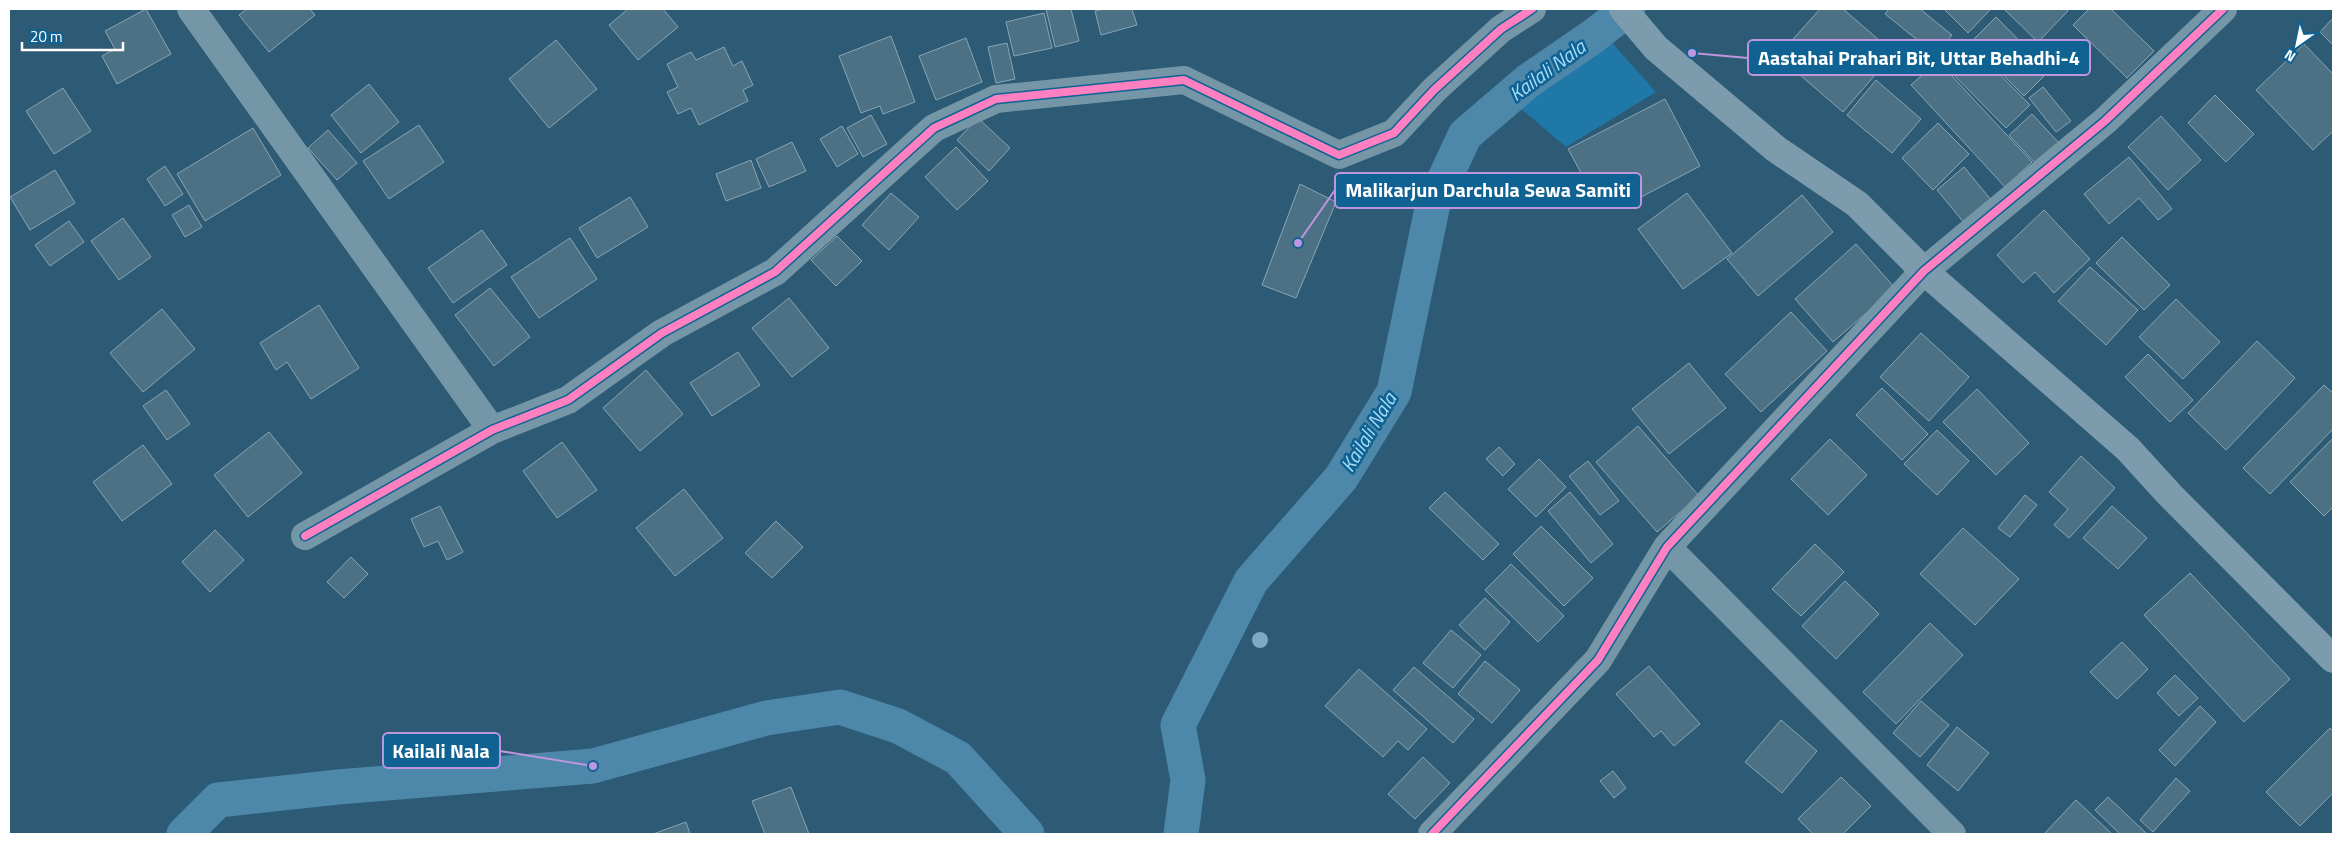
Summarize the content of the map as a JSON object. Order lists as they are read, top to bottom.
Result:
{
  "water": ["Kailali Nala"],
  "places": ["Aastahai Prahari Bit, Uttar Behadhi-4", "Malikarjun Darchula Sewa Samiti", "Kailali Nala"],
  "scale_bar": "20 m",
  "north": "bottom left"
}
